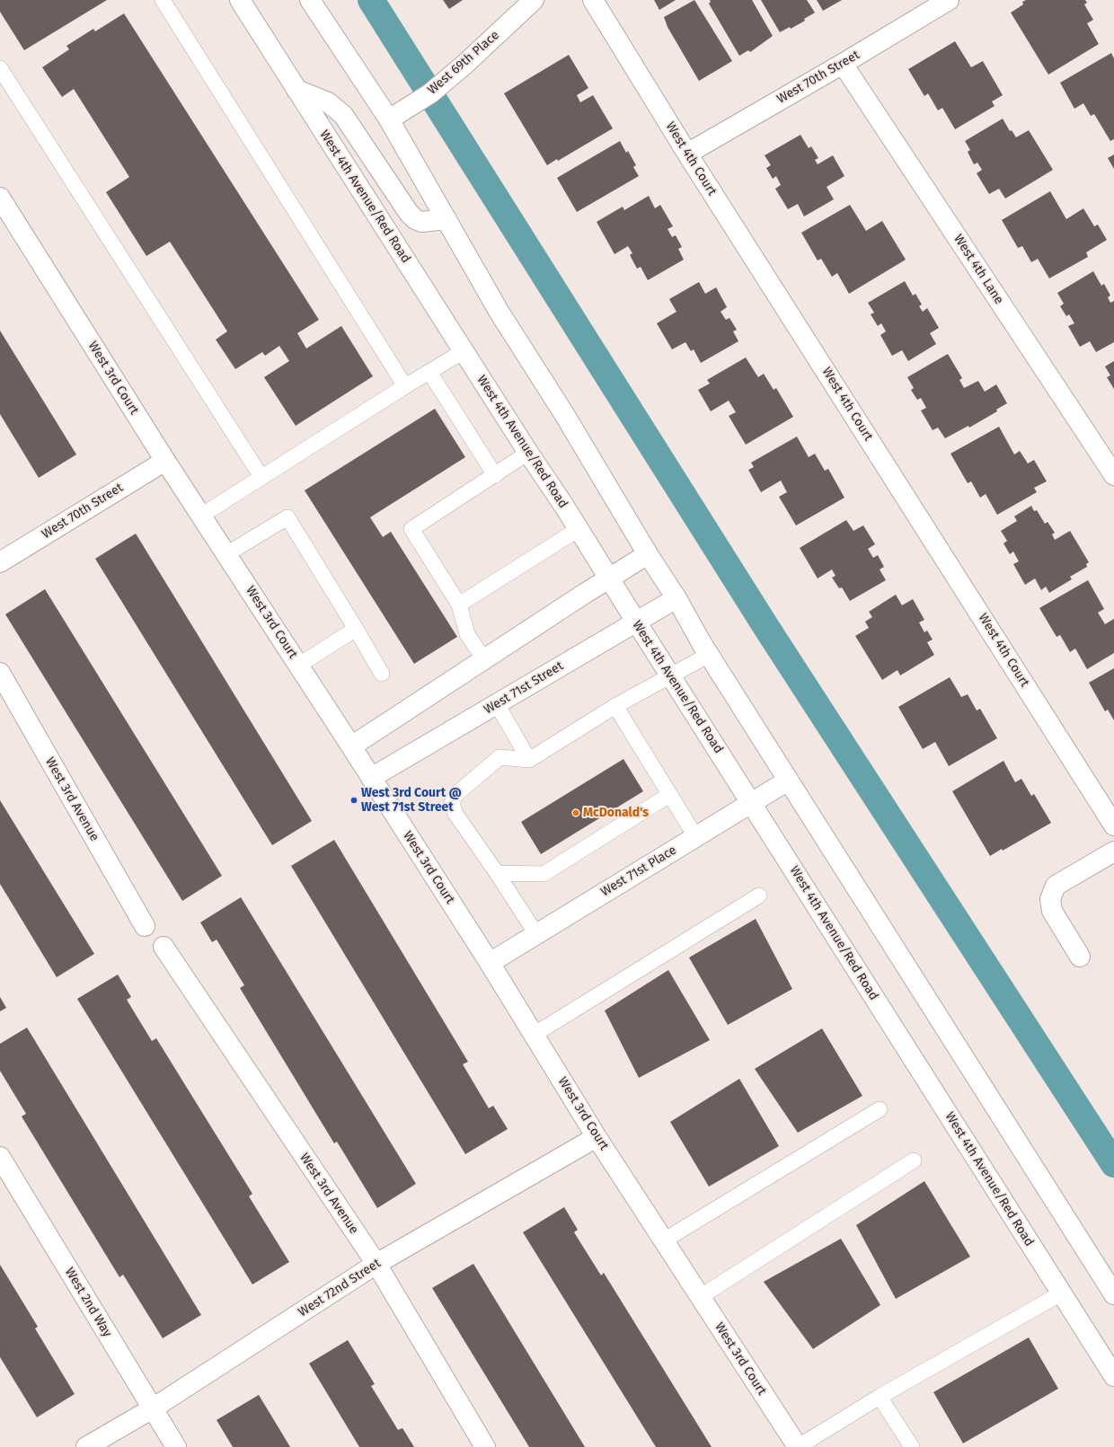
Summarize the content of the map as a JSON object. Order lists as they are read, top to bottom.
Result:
{
  "streets": {
    "street": [
      "West 69th Place",
      "West 70th Street",
      "West 4th Court",
      "West 4th Avenue/Red Road",
      "West 4th Lane",
      "West 3rd Court",
      "West 71st Street",
      "West 3rd Avenue",
      "West 71st Place",
      "West 72nd Street",
      "West 2nd Way"
    ]
  },
  "crossings": [
    ["West 70th Street", "West 4th Court"],
    ["West 70th Street", "West 4th Lane"],
    ["West 70th Street", "West 3rd Court"],
    ["West 4th Avenue/Red Road", "West 71st Street"],
    ["West 4th Avenue/Red Road", "West 71st Place"],
    ["West 3rd Court", "West 71st Street"],
    ["West 3rd Court", "West 71st Place"],
    ["West 3rd Court", "West 72nd Street"],
    ["West 3rd Avenue", "West 72nd Street"],
    ["West 72nd Street", "West 2nd Way"]
  ],
  "places": ["West 3rd Court @ West 71st Street", "McDonald's"]
}
